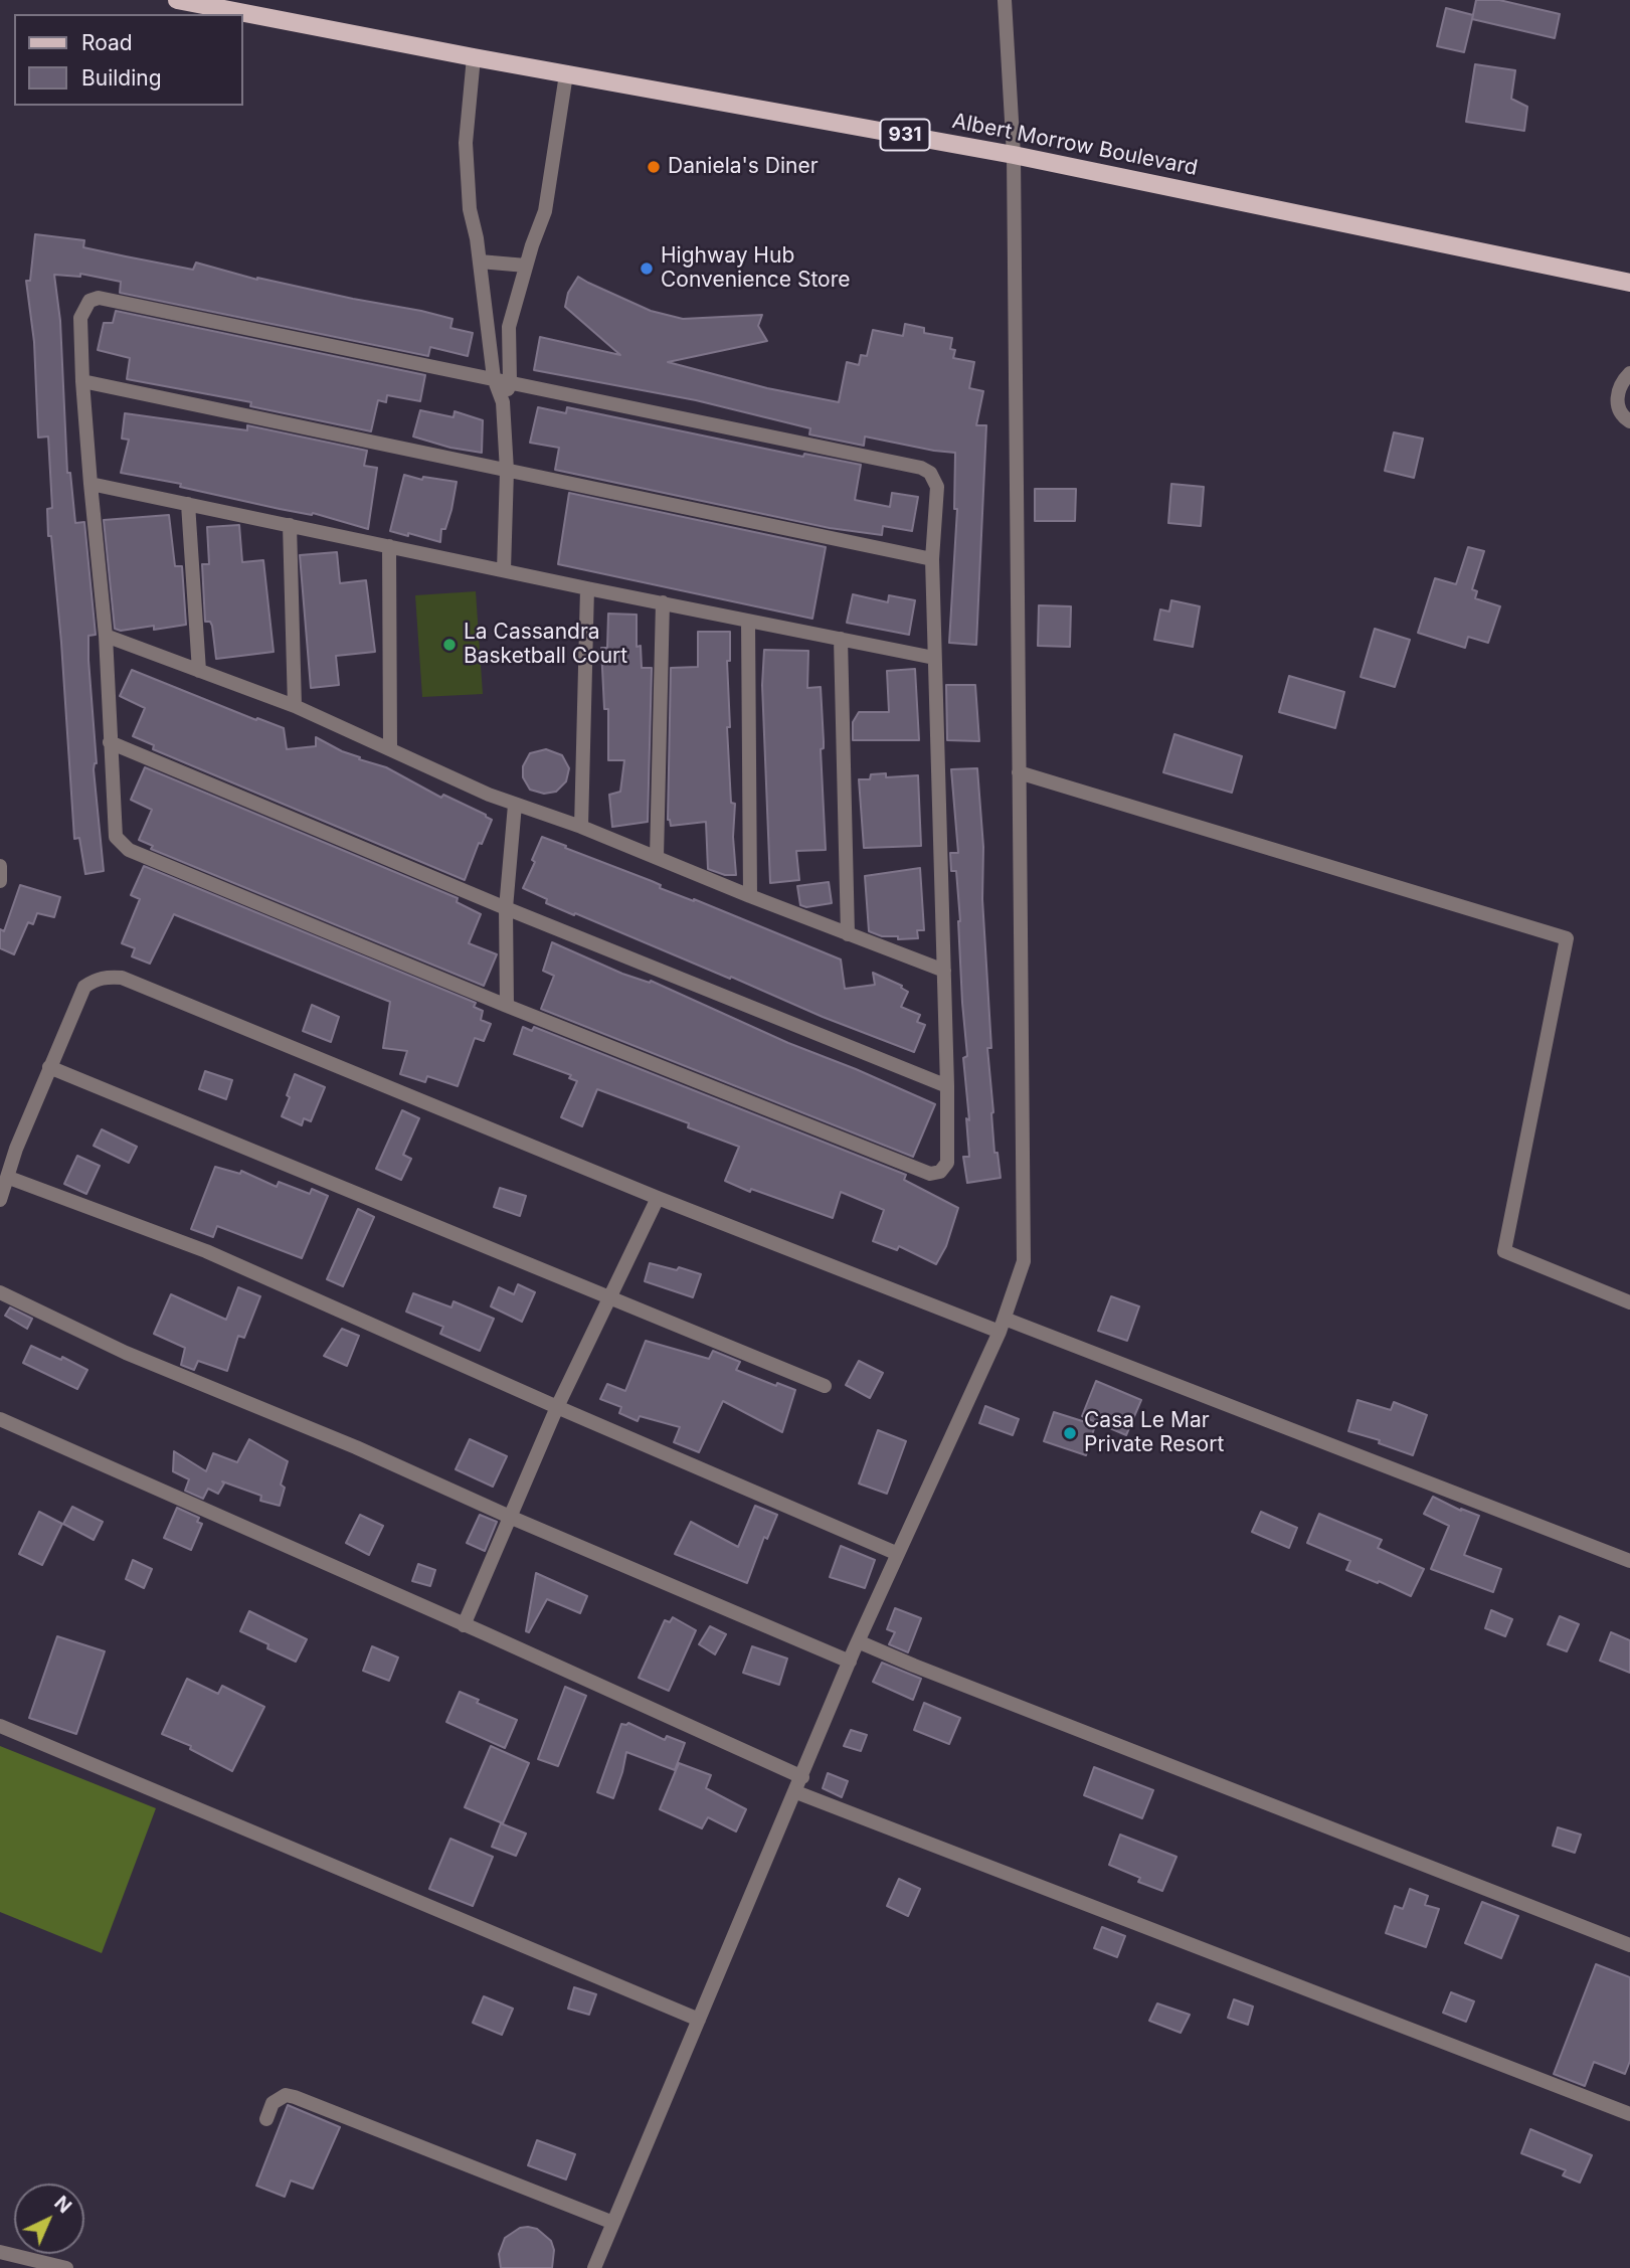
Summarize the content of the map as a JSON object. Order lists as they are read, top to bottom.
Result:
{
  "streets": {
    "main road": ["931", "Albert Morrow Boulevard"]
  },
  "places": [
    "Daniela's Diner",
    "Highway Hub Convenience Store",
    "La Cassandra Basketball Court",
    "Casa Le Mar Private Resort"
  ],
  "legend": ["Road", "Building"],
  "north": "top right"
}
